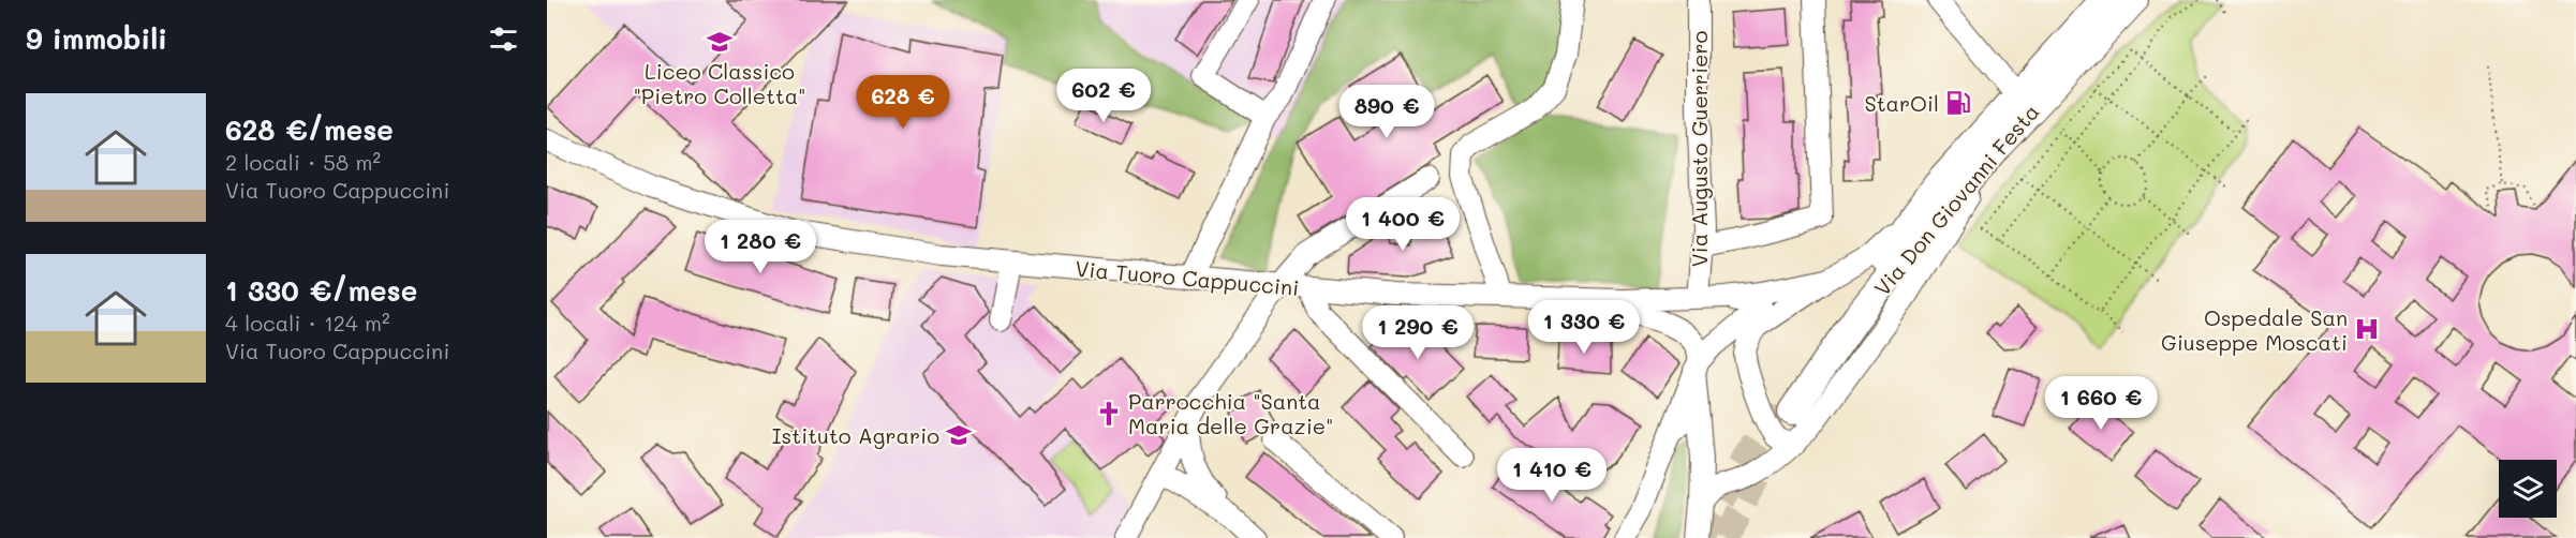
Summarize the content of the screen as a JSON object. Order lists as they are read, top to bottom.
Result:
{
  "streets": {
    "main road": ["Via Don Giovanni Festa"],
    "street": ["Via Augusto Guerriero", "Via Tuoro Cappuccini"]
  },
  "crossings": [
    ["Via Augusto Guerriero", "Via Tuoro Cappuccini"]
  ],
  "places": {
    "school or university": ["Liceo Classico \"Pietro Colletta\"", "Istituto Agrario"],
    "fuel station": ["StarOil"],
    "hospital": ["Ospedale San Giuseppe Moscati"],
    "church": ["Parrocchia \"Santa Maria delle Grazie\""]
  },
  "page": {
    "heading": "9 immobili",
    "price": [
      "602 €",
      "628 €",
      "890 €",
      "1 400 €",
      "1 280 €",
      "1 330 €",
      "1 290 €",
      "1 660 €",
      "1 410 €"
    ],
    "list": [
      {
        "name": "628 €/mese",
        "note": "2 locali · 58 m² · Via Tuoro Cappuccini"
      },
      {
        "name": "1 330 €/mese",
        "note": "4 locali · 124 m² · Via Tuoro Cappuccini"
      }
    ]
  }
}
